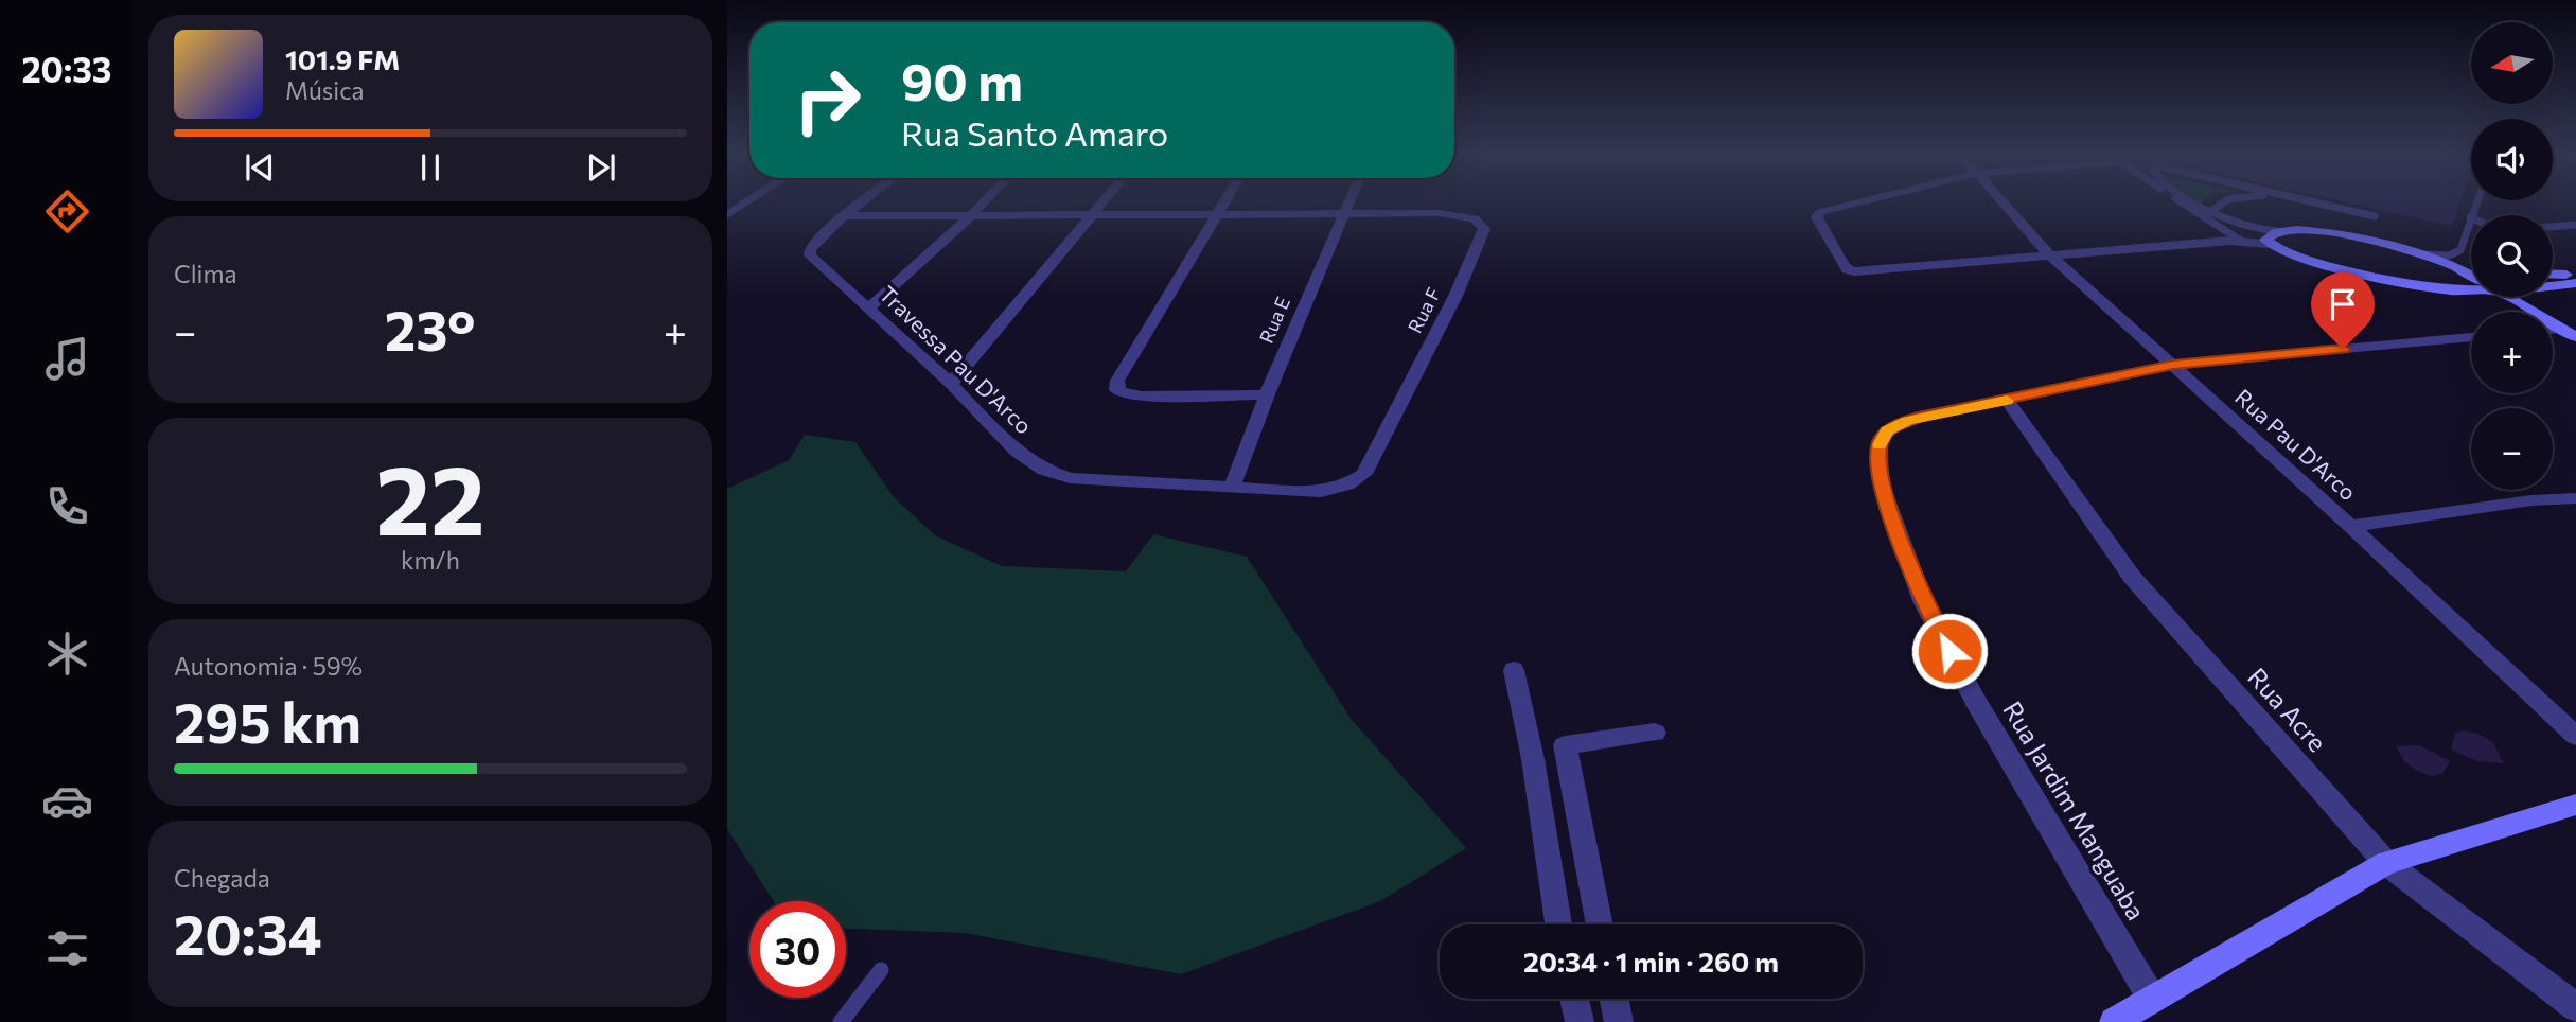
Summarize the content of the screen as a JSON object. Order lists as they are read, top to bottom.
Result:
{
  "streets": {
    "street": [
      "Rua F",
      "Rua E",
      "Travessa Pau D'Arco",
      "Rua Pau D'Arco",
      "Rua Acre",
      "Rua Jardim Manguaba"
    ]
  },
  "crossings": [
    ["Rua F", "Rua E"],
    ["Rua F", "Travessa Pau D'Arco"],
    ["Rua E", "Travessa Pau D'Arco"],
    ["Rua Acre", "Rua Jardim Manguaba"]
  ],
  "north": "left",
  "page": {
    "tabs": "20:33",
    "map_buttons": ["+", "−"],
    "turn": ["90 m", "Rua Santo Amaro"],
    "song": ["101.9 FM", "Música"],
    "tile": [
      "Clima",
      ["22", "km/h"],
      ["Autonomia · 59%", "295 km"],
      ["Chegada", "20:34"]
    ],
    "heat": ["−", "23°", "+"],
    "limit": "30",
    "trip": "20:34 · 1 min · 260 m"
  }
}
